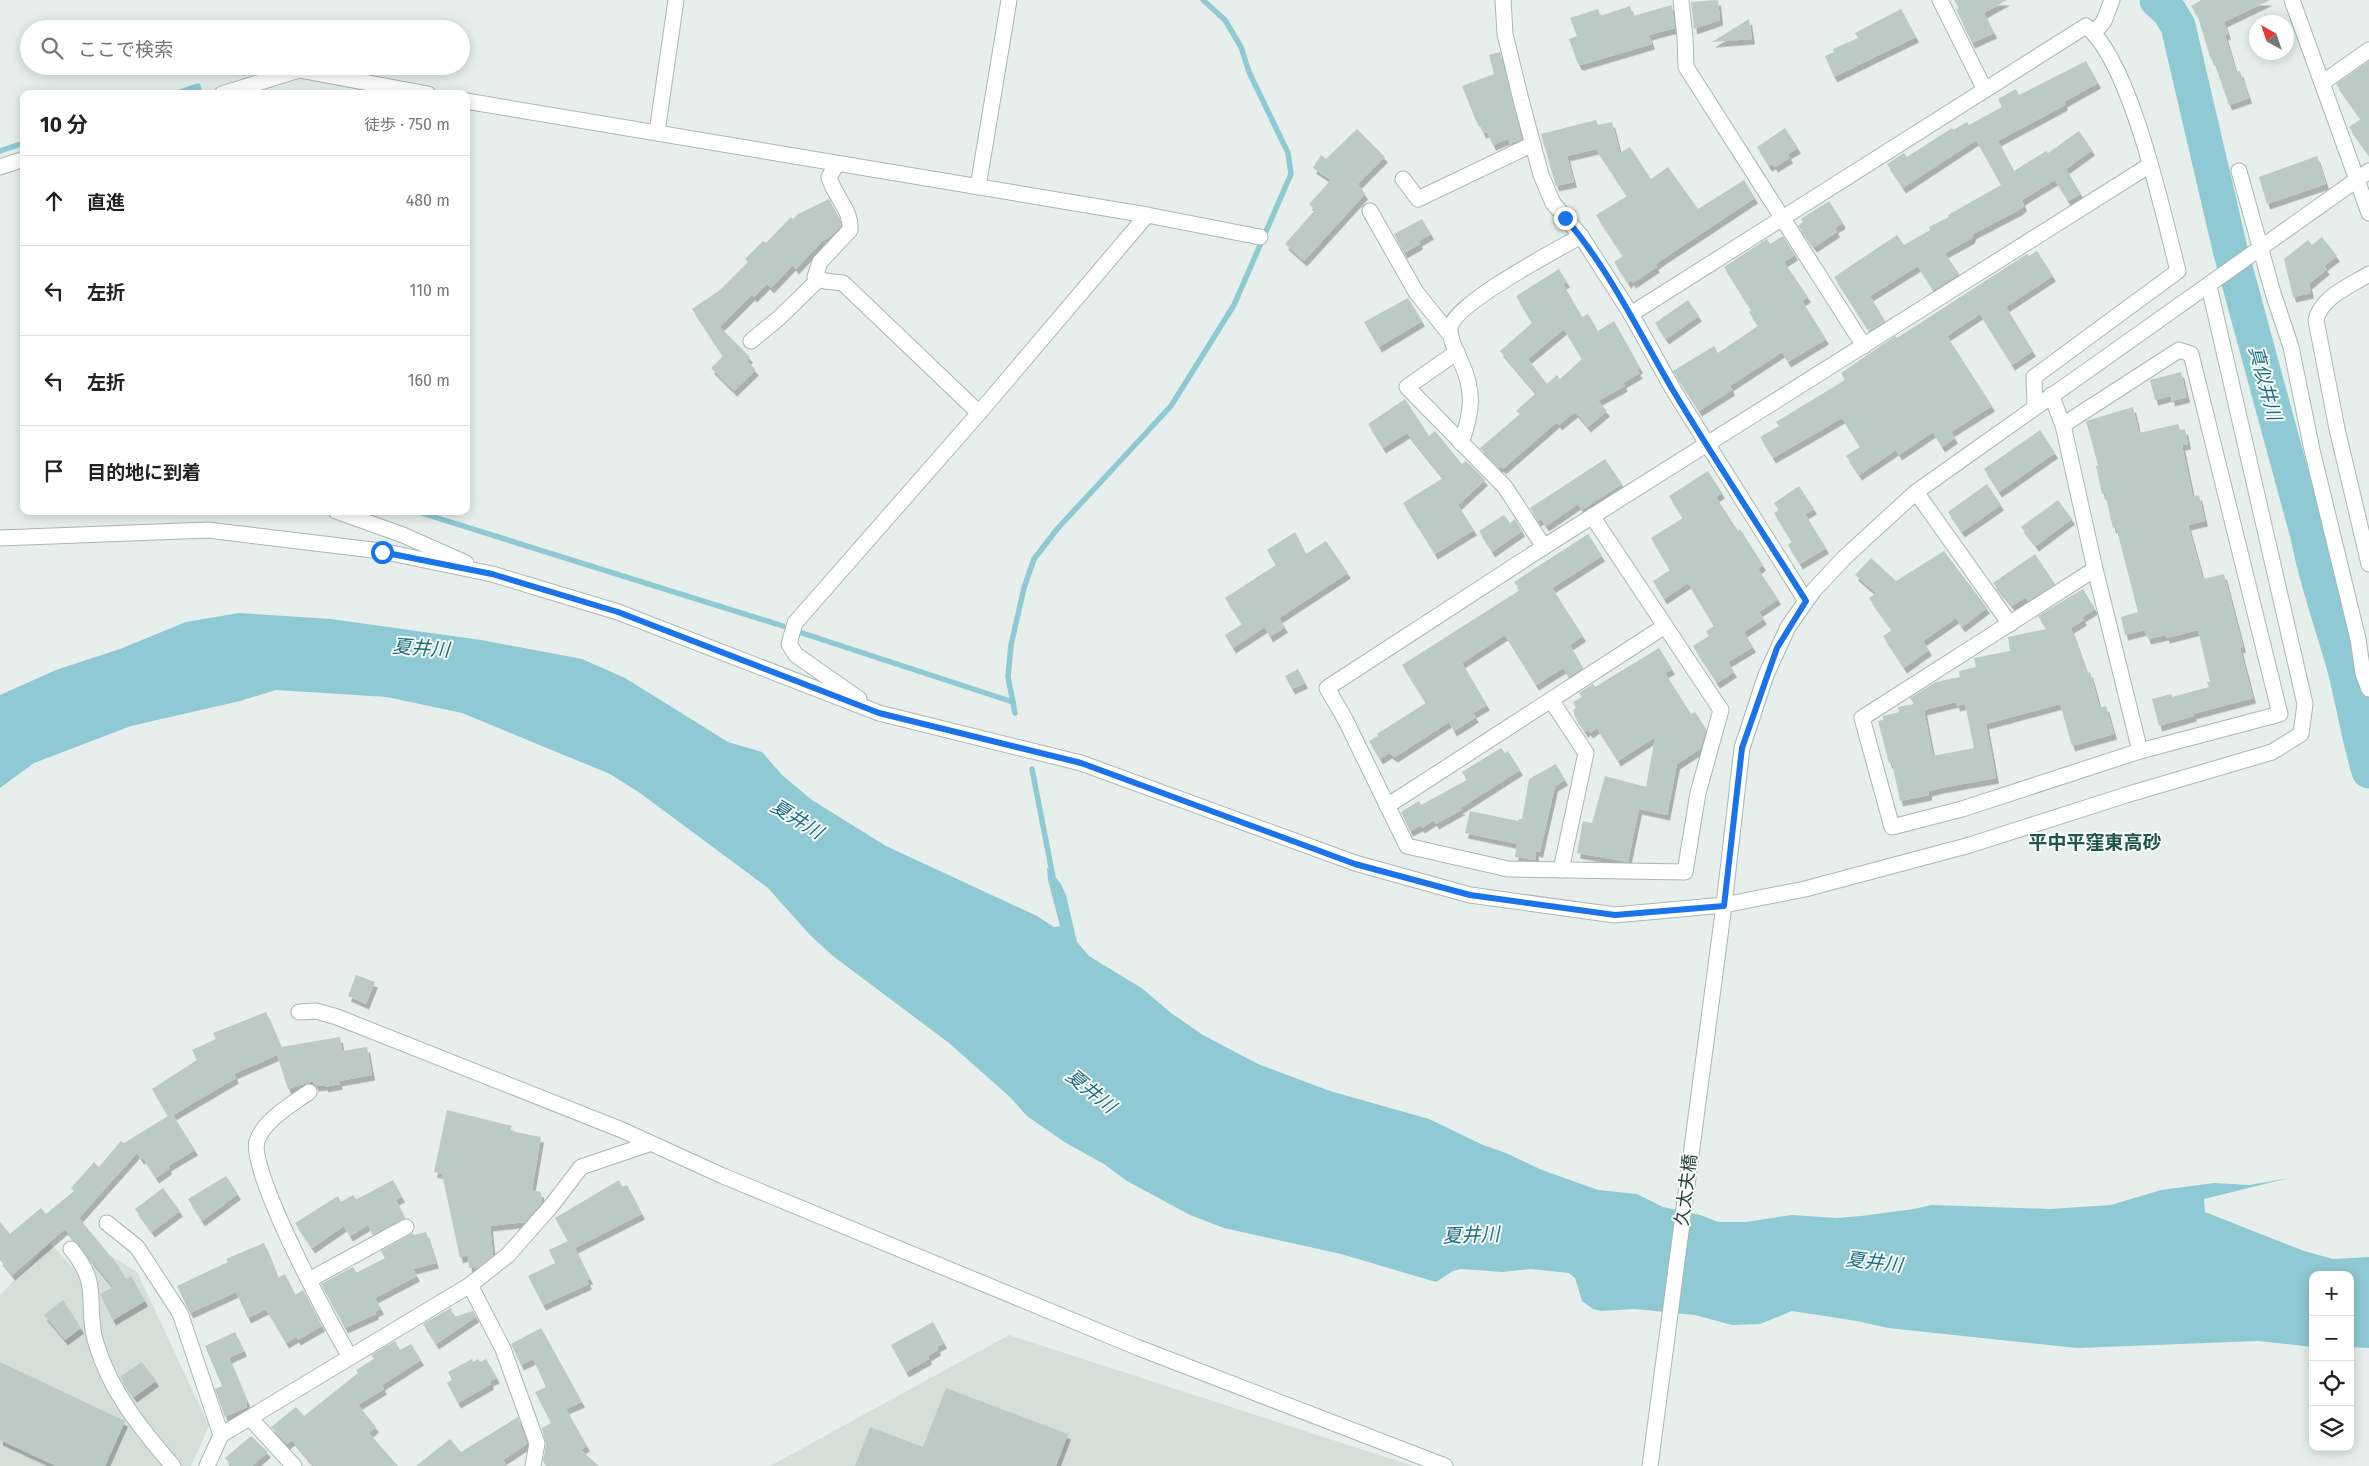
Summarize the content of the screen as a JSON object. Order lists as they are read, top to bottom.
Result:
{
  "streets": {
    "street": ["久太夫橋"]
  },
  "districts": ["平中平窪東高砂"],
  "water": ["真似井川", "夏井川"],
  "north": "top left",
  "page": {
    "search": "ここで検索",
    "heading": ["10 分", "徒歩 · 750 m"],
    "list": [
      ["直進", "480 m"],
      ["左折", "110 m"],
      ["左折", "160 m"],
      "目的地に到着"
    ],
    "map_buttons": ["+", "−"]
  }
}
